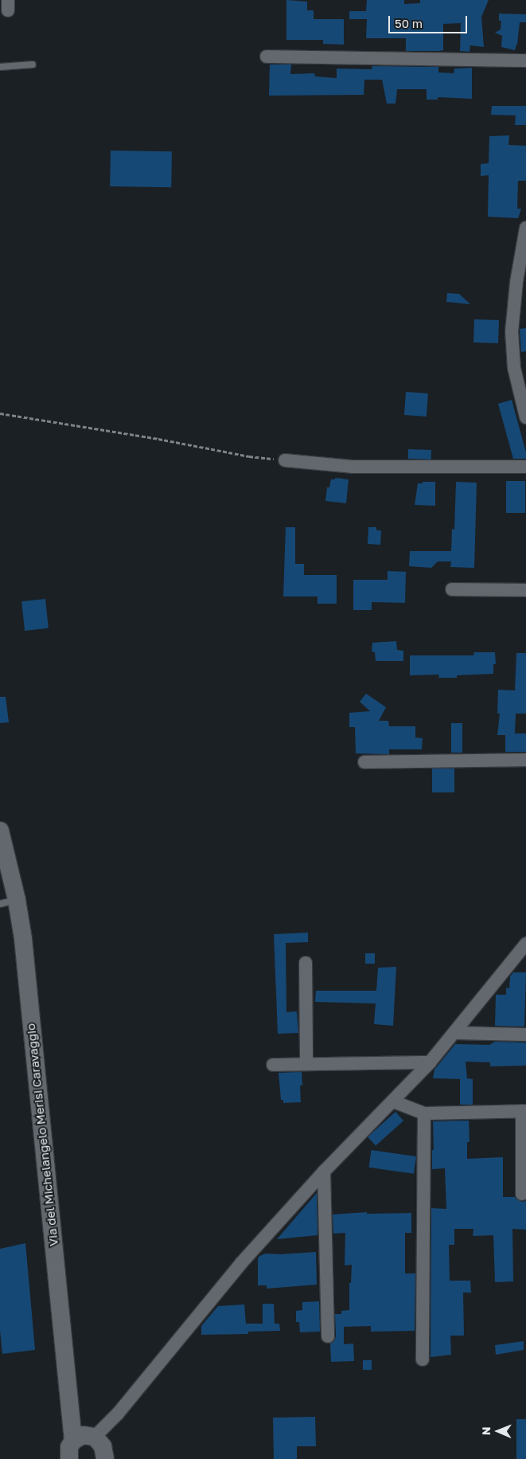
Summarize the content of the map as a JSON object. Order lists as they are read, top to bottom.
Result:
{
  "streets": {
    "street": ["Via del Michelangelo Merisi Caravaggio"]
  },
  "scale_bar": "50 m",
  "north": "left"
}
